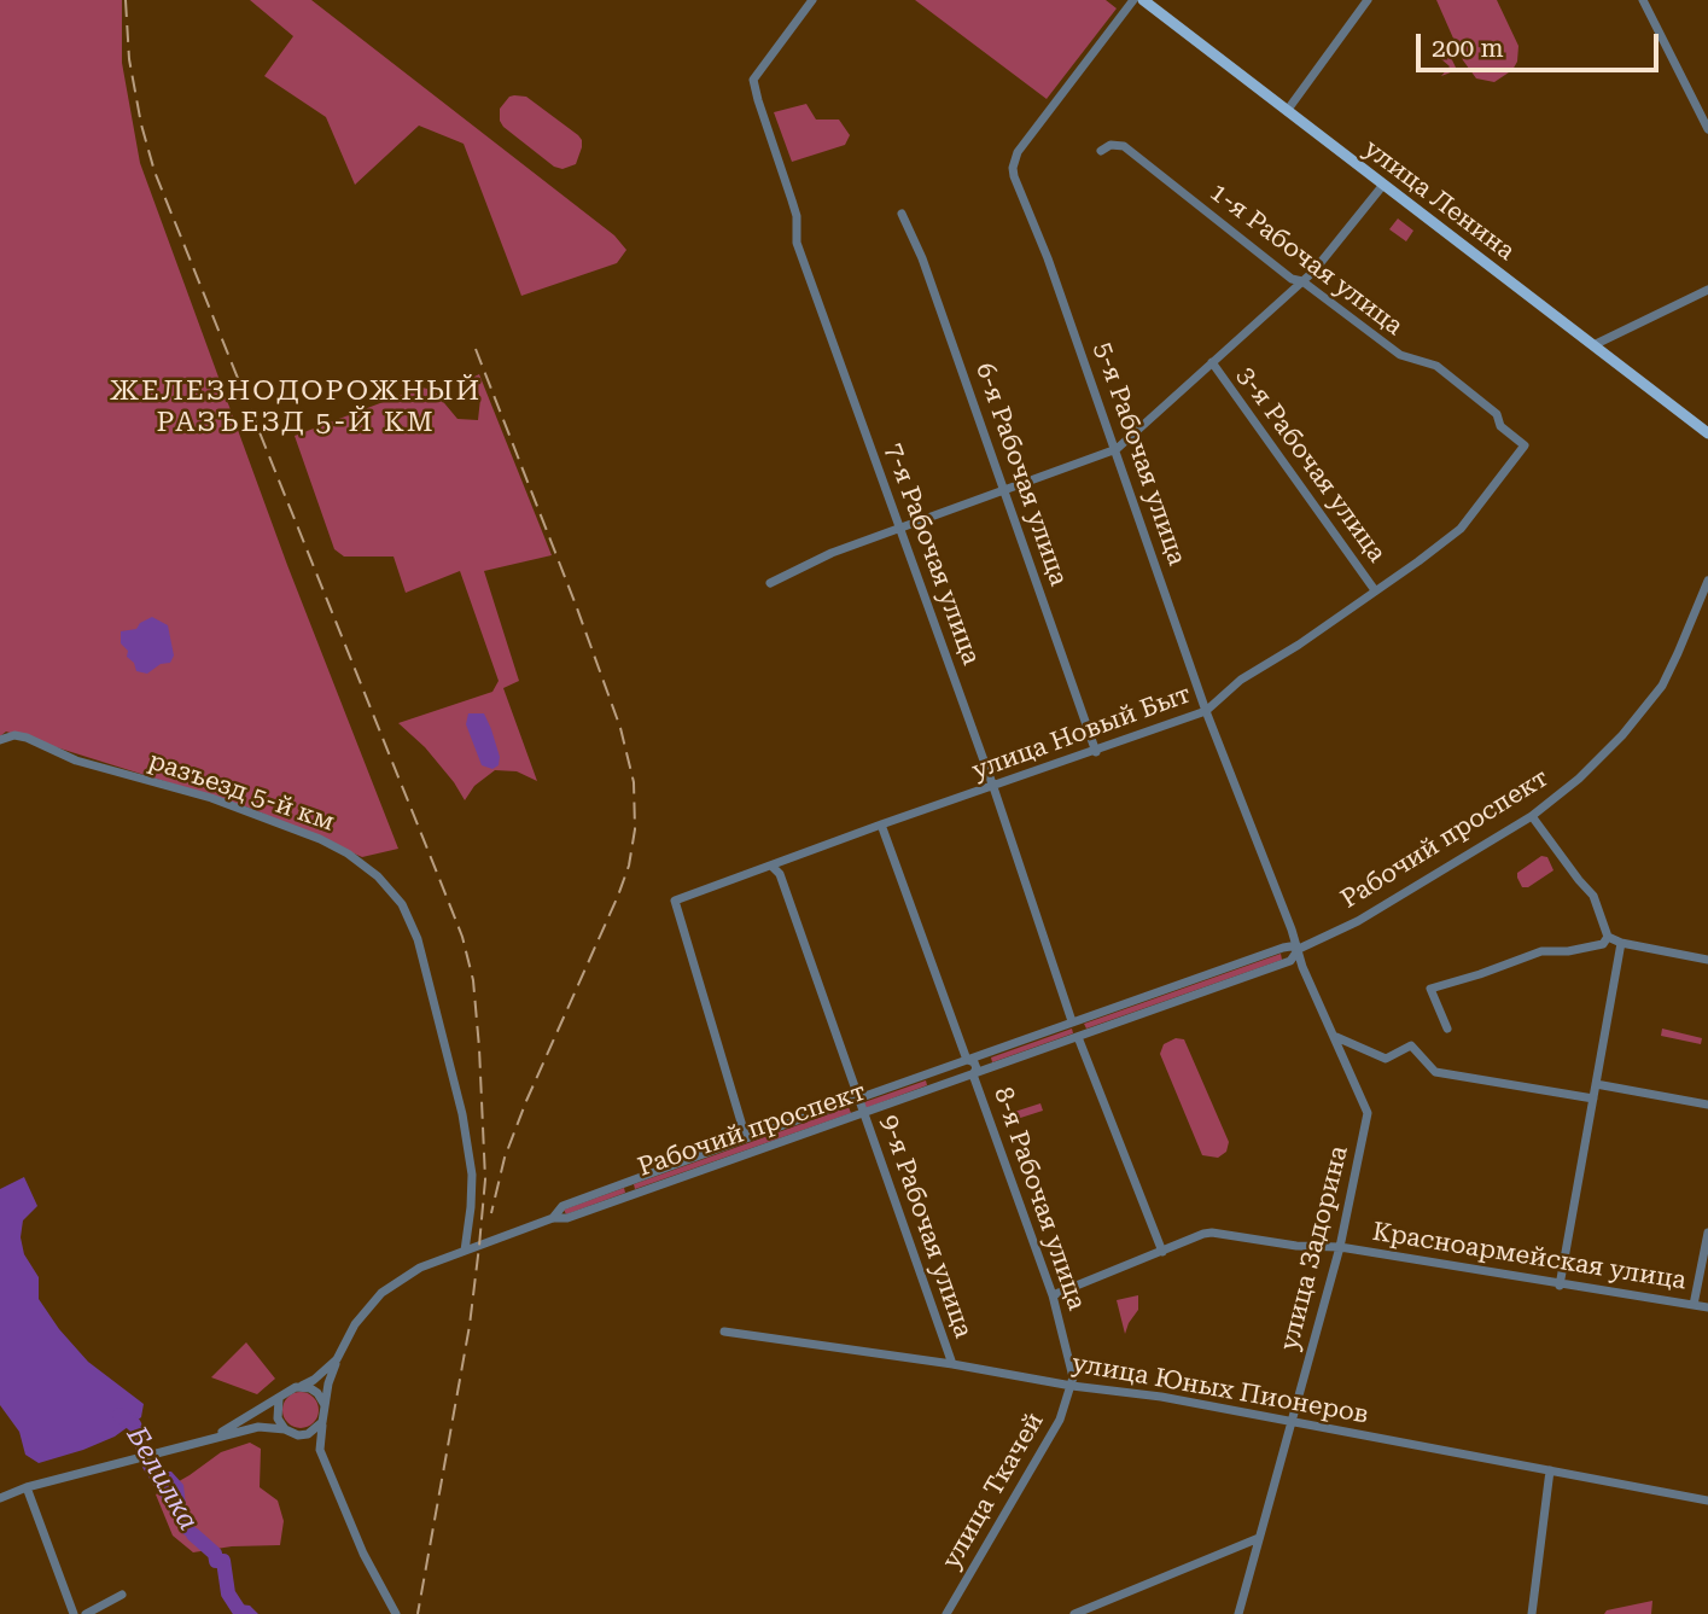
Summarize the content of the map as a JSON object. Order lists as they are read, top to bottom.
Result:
{
  "streets": {
    "main road": ["улица Ленина"],
    "street": [
      "1-я Рабочая улица",
      "5-я Рабочая улица",
      "3-я Рабочая улица",
      "6-я Рабочая улица",
      "7-я Рабочая улица",
      "улица Новый Быт",
      "разъезд 5-й км",
      "Рабочий проспект",
      "8-я Рабочая улица",
      "9-я Рабочая улица",
      "улица Задорина",
      "Красноармейская улица",
      "улица Юных Пионеров",
      "улица Ткачей"
    ]
  },
  "crossings": [
    ["1-я Рабочая улица", "улица Новый Быт"],
    ["5-я Рабочая улица", "улица Новый Быт"],
    ["5-я Рабочая улица", "Рабочий проспект"],
    ["5-я Рабочая улица", "улица Задорина"],
    ["3-я Рабочая улица", "улица Новый Быт"],
    ["6-я Рабочая улица", "улица Новый Быт"],
    ["7-я Рабочая улица", "улица Новый Быт"],
    ["7-я Рабочая улица", "Рабочий проспект"],
    ["улица Новый Быт", "Рабочий проспект"],
    ["улица Новый Быт", "9-я Рабочая улица"],
    ["разъезд 5-й км", "Рабочий проспект"],
    ["Рабочий проспект", "8-я Рабочая улица"],
    ["Рабочий проспект", "9-я Рабочая улица"],
    ["Рабочий проспект", "улица Задорина"],
    ["8-я Рабочая улица", "Красноармейская улица"],
    ["8-я Рабочая улица", "улица Юных Пионеров"],
    ["8-я Рабочая улица", "улица Ткачей"],
    ["9-я Рабочая улица", "улица Юных Пионеров"],
    ["улица Задорина", "Красноармейская улица"],
    ["улица Задорина", "улица Юных Пионеров"],
    ["улица Юных Пионеров", "улица Ткачей"]
  ],
  "districts": ["ЖЕЛЕЗНОДОРОЖНЫЙ РАЗЪЕЗД 5-Й КМ"],
  "water": ["Белилка"],
  "scale_bar": "200 m"
}
